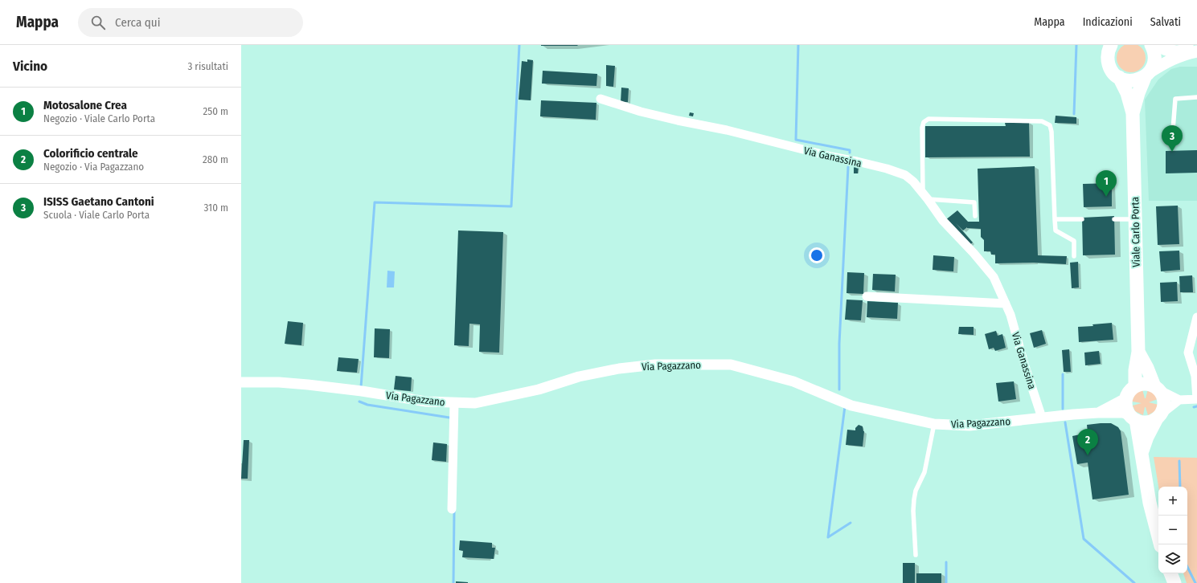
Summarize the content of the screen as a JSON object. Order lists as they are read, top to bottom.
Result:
{
  "streets": {
    "main road": ["Viale Carlo Porta"],
    "street": ["Via Ganassina", "Via Pagazzano"]
  },
  "crossings": [
    ["Via Ganassina", "Via Pagazzano"],
    ["Viale Carlo Porta", "Via Pagazzano"]
  ],
  "page": {
    "header": "Mappa",
    "search": "Cerca qui",
    "nav": ["Mappa", "Indicazioni", "Salvati"],
    "heading": ["Vicino", "3 risultati"],
    "list": [
      {
        "mark": "1",
        "name": "Motosalone Crea",
        "note": "Negozio · Viale Carlo Porta",
        "value": "250 m"
      },
      {
        "mark": "2",
        "name": "Colorificio centrale",
        "note": "Negozio · Via Pagazzano",
        "value": "280 m"
      },
      {
        "mark": "3",
        "name": "ISISS Gaetano Cantoni",
        "note": "Scuola · Viale Carlo Porta",
        "value": "310 m"
      }
    ],
    "pins": ["3", "1", "2"],
    "map_buttons": ["+", "−"]
  }
}
